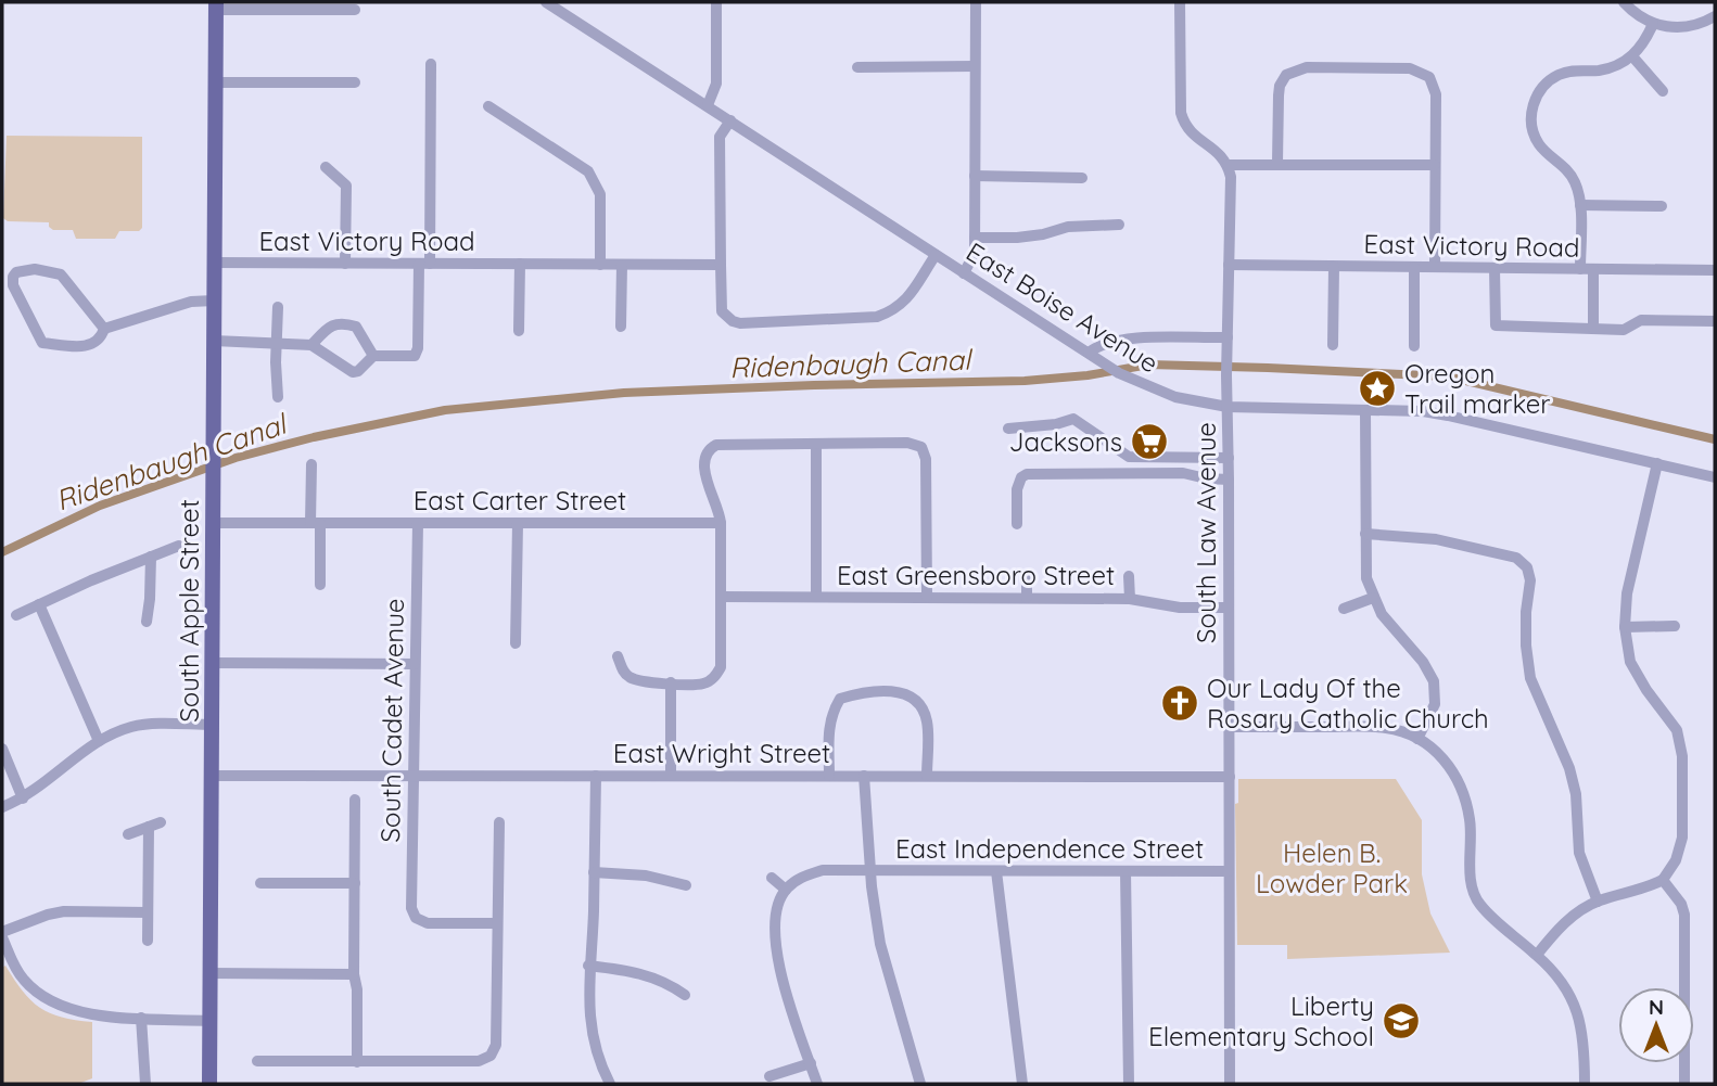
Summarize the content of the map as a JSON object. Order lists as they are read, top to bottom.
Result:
{
  "streets": {
    "main road": ["South Apple Street"],
    "street": [
      "East Victory Road",
      "East Boise Avenue",
      "East Carter Street",
      "South Law Avenue",
      "East Greensboro Street",
      "South Cadet Avenue",
      "East Wright Street",
      "East Independence Street"
    ]
  },
  "crossings": [
    ["East Victory Road", "South Law Avenue"],
    ["East Victory Road", "South Apple Street"],
    ["East Boise Avenue", "South Law Avenue"],
    ["East Carter Street", "South Apple Street"],
    ["East Carter Street", "South Cadet Avenue"],
    ["South Law Avenue", "East Greensboro Street"],
    ["South Law Avenue", "East Wright Street"],
    ["South Law Avenue", "East Independence Street"],
    ["South Apple Street", "East Wright Street"],
    ["South Cadet Avenue", "East Wright Street"]
  ],
  "water": ["Ridenbaugh Canal"],
  "parks": ["Helen B. Lowder Park"],
  "places": {
    "place": ["Oregon Trail marker"],
    "supermarket": ["Jacksons"],
    "church": ["Our Lady Of the Rosary Catholic Church"],
    "school or university": ["Liberty Elementary School"]
  },
  "north": "top"
}
